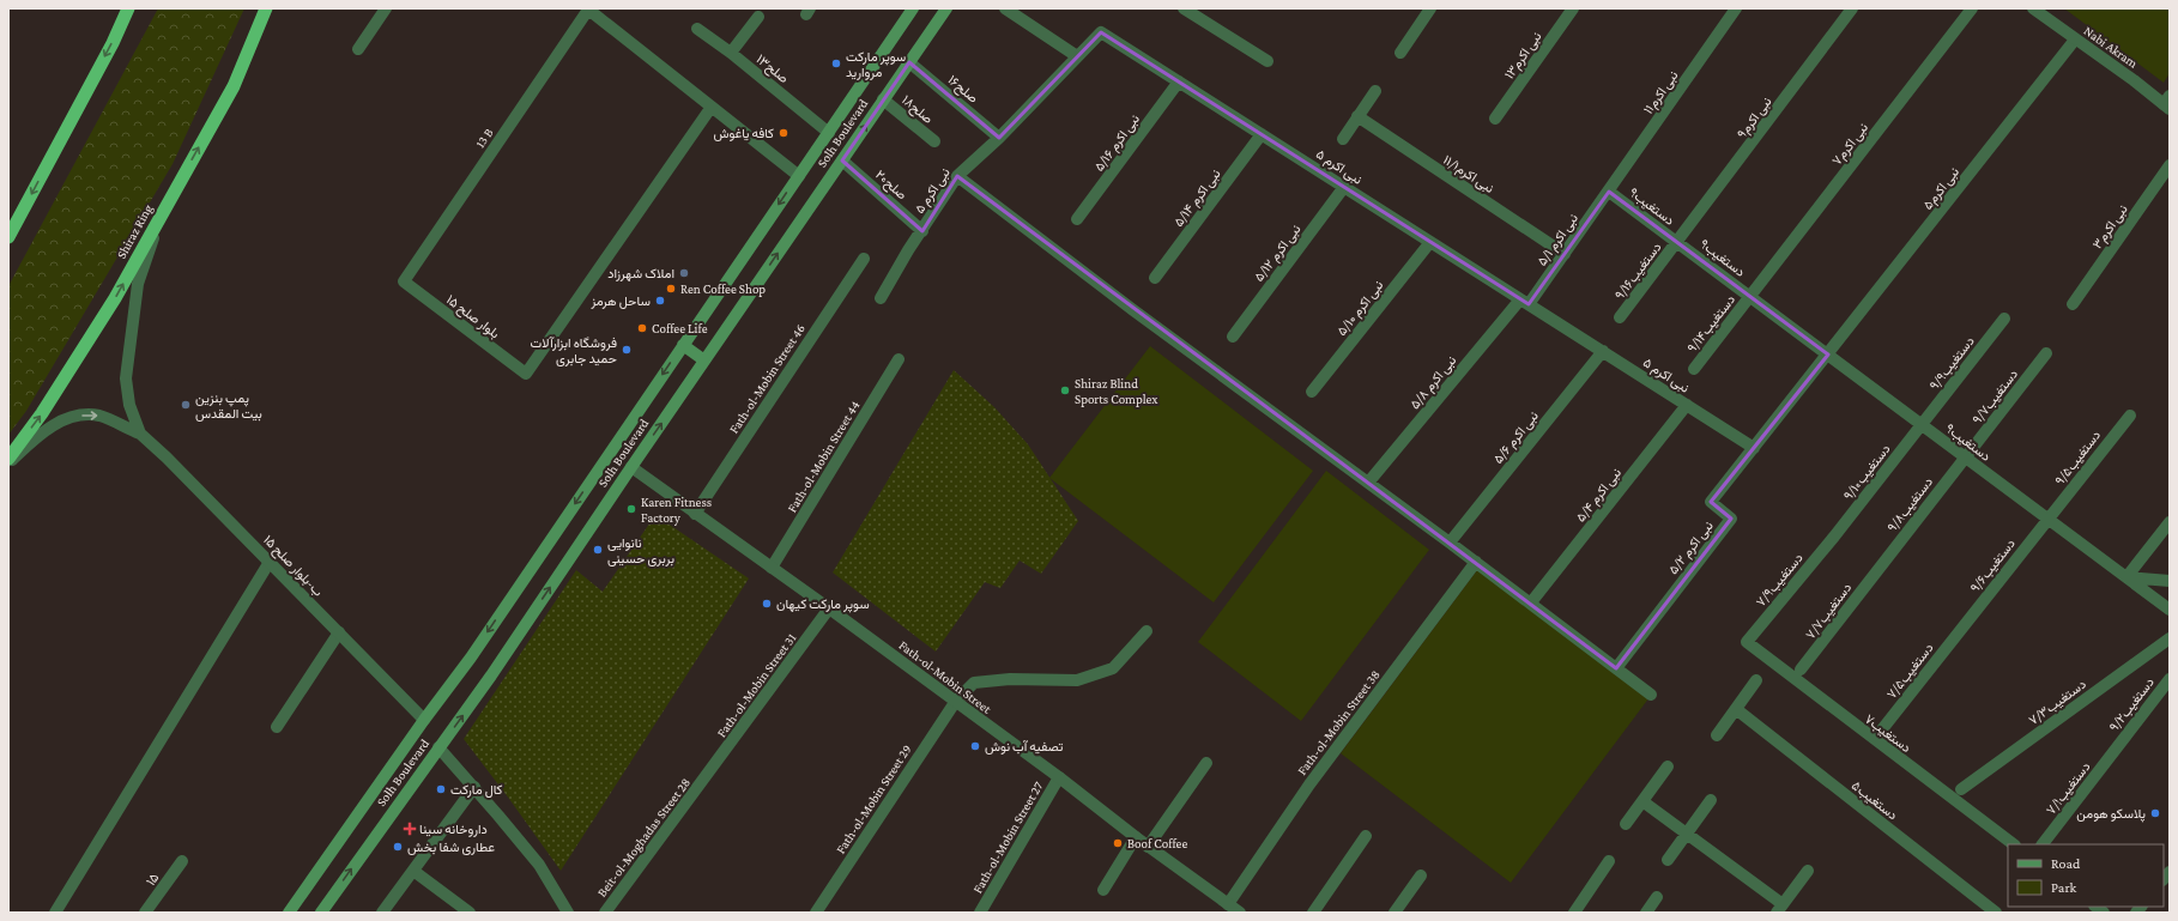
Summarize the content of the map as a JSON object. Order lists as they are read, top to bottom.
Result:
{
  "streets": {
    "highway": ["Shiraz Ring"],
    "main road": ["Solh Boulevard"],
    "street": [
      "Nabi Akram",
      "نبی اکرم۱۳",
      "صلح۱۳",
      "صلح۱۶",
      "نبی اکرم۱۱",
      "صلح۱۸",
      "نبی اکرم۹",
      "13 B",
      "نبی اکرم ۵/۱۶",
      "نبی اکرم۷",
      "نبی اکرم ۵",
      "نبی اکرم۱۱/۱",
      "صلح۲۰",
      "نبی اکرم۵",
      "نبی اکرم ۵/۱۴",
      "دستغیب۹",
      "نبی اکرم۳",
      "نبی اکرم ۵/۱",
      "نبی اکرم ۵/۱۲",
      "۹دستغیب",
      "دستغیب۹/۱۶",
      "نبی اکرم ۵/۱۰",
      "بلوار صلح ۱۵",
      "دستغیب۹/۱۴",
      "دستغیب۹/۹",
      "Fath-ol-Mobin Street 46",
      "نبی اکرم ۵/۸",
      "دستغیب۹/۷",
      "نبی اکرم ۵/۶",
      "Fath-ol-Mobin Street 44",
      "۹/۵دستغیب",
      "دستغیب۹/۱۰",
      "نبی اکرم ۵/۴",
      "دستغیب۹/۸",
      "نبی اکرم ۵/۲",
      "۱۵ ب-بلوار صلح",
      "دستغیب۹/۶",
      "دستغیب۷/۹",
      "دستغیب۷/۷",
      "دستغیب۷/۵",
      "Fath-ol-Mobin Street",
      "Fath-ol-Mobin Street 31",
      "دستغیب۷/۳",
      "دستغیب۹/۲",
      "Fath-ol-Mobin Street 38",
      "دستغیب۷",
      "دستغیب۷/۱",
      "Fath-ol-Mobin Street 29",
      "دستغیب۵",
      "Beit-ol-Moghadas Street 28",
      "Fath-ol-Mobin Street 27",
      "۱۵"
    ]
  },
  "crossings": [
    ["Nabi Akram", "نبی اکرم۵"],
    ["صلح۱۳", "Solh Boulevard"],
    ["صلح۱۶", "Solh Boulevard"],
    ["صلح۱۶", "نبی اکرم ۵"],
    ["نبی اکرم۱۱", "دستغیب۹"],
    ["نبی اکرم۱۱", "نبی اکرم ۵/۱"],
    ["صلح۱۸", "Solh Boulevard"],
    ["نبی اکرم۹", "دستغیب۹"],
    ["نبی اکرم۹", "۹دستغیب"],
    ["نبی اکرم۹", "دستغیب۹/۱۶"],
    ["Solh Boulevard", "13 B"],
    ["Solh Boulevard", "صلح۲۰"],
    ["Solh Boulevard", "۱۵ ب-بلوار صلح"],
    ["Solh Boulevard", "Fath-ol-Mobin Street"],
    ["13 B", "بلوار صلح ۱۵"],
    ["نبی اکرم ۵/۱۶", "نبی اکرم ۵"],
    ["نبی اکرم۷", "دستغیب۹"],
    ["نبی اکرم۷", "۹دستغیب"],
    ["نبی اکرم۷", "دستغیب۹/۱۴"],
    ["نبی اکرم ۵", "صلح۲۰"],
    ["نبی اکرم ۵", "نبی اکرم ۵/۱۴"],
    ["نبی اکرم ۵", "نبی اکرم ۵/۱"],
    ["نبی اکرم ۵", "نبی اکرم ۵/۱۲"],
    ["نبی اکرم ۵", "نبی اکرم ۵/۱۰"],
    ["نبی اکرم ۵", "نبی اکرم ۵/۸"],
    ["نبی اکرم ۵", "نبی اکرم ۵/۶"],
    ["نبی اکرم ۵", "نبی اکرم ۵/۴"],
    ["نبی اکرم ۵", "نبی اکرم ۵/۲"],
    ["نبی اکرم۱۱/۱", "نبی اکرم ۵/۱"],
    ["نبی اکرم۵", "دستغیب۹"],
    ["دستغیب۹", "نبی اکرم ۵/۱"],
    ["دستغیب۹", "۹دستغیب"],
    ["دستغیب۹", "دستغیب۹/۱۶"],
    ["دستغیب۹", "دستغیب۹/۱۴"],
    ["دستغیب۹", "دستغیب۹/۹"],
    ["دستغیب۹", "دستغیب۹/۷"],
    ["دستغیب۹", "۹/۵دستغیب"],
    ["دستغیب۹", "دستغیب۹/۱۰"],
    ["دستغیب۹", "دستغیب۹/۸"],
    ["دستغیب۹", "دستغیب۹/۶"],
    ["نبی اکرم ۵/۱", "نبی اکرم ۵/۸"],
    ["۹دستغیب", "دستغیب۹/۱۶"],
    ["۹دستغیب", "دستغیب۹/۱۴"],
    ["دستغیب۹/۹", "دستغیب۹/۱۰"],
    ["Fath-ol-Mobin Street 46", "Fath-ol-Mobin Street"],
    ["دستغیب۹/۷", "دستغیب۹/۸"],
    ["Fath-ol-Mobin Street 44", "Fath-ol-Mobin Street"],
    ["۹/۵دستغیب", "دستغیب۹/۶"],
    ["دستغیب۹/۱۰", "دستغیب۷/۹"],
    ["دستغیب۹/۸", "دستغیب۷/۷"],
    ["دستغیب۹/۶", "دستغیب۷/۵"],
    ["دستغیب۷/۹", "دستغیب۷"],
    ["Fath-ol-Mobin Street", "Fath-ol-Mobin Street 31"],
    ["Fath-ol-Mobin Street", "Fath-ol-Mobin Street 38"],
    ["Fath-ol-Mobin Street", "Fath-ol-Mobin Street 29"],
    ["Fath-ol-Mobin Street", "Fath-ol-Mobin Street 27"],
    ["Fath-ol-Mobin Street 31", "Beit-ol-Moghadas Street 28"],
    ["دستغیب۹/۲", "دستغیب۷/۱"]
  ],
  "one_way": ["Shiraz Ring"],
  "places": {
    "other": [
      "سوپر مارکت مروارید",
      "کافه یاغوش",
      "املاک شهرزاد",
      "Ren Coffee Shop",
      "ساحل هرمز",
      "Coffee Life",
      "فروشگاه ابزارآلات حمید جابری",
      "Shiraz Blind Sports Complex",
      "پمپ بنزین بیت المقدس",
      "Karen Fitness Factory",
      "نانوایی بربری حسینی",
      "سوپر مارکت کیهان",
      "تصفیه آب نوش",
      "کال مارکت",
      "پلاسکو هومن",
      "Boof Coffee",
      "عطاری شفا بخش"
    ],
    "health": ["داروخانه سینا"]
  },
  "legend": ["Road", "Park"]
}
